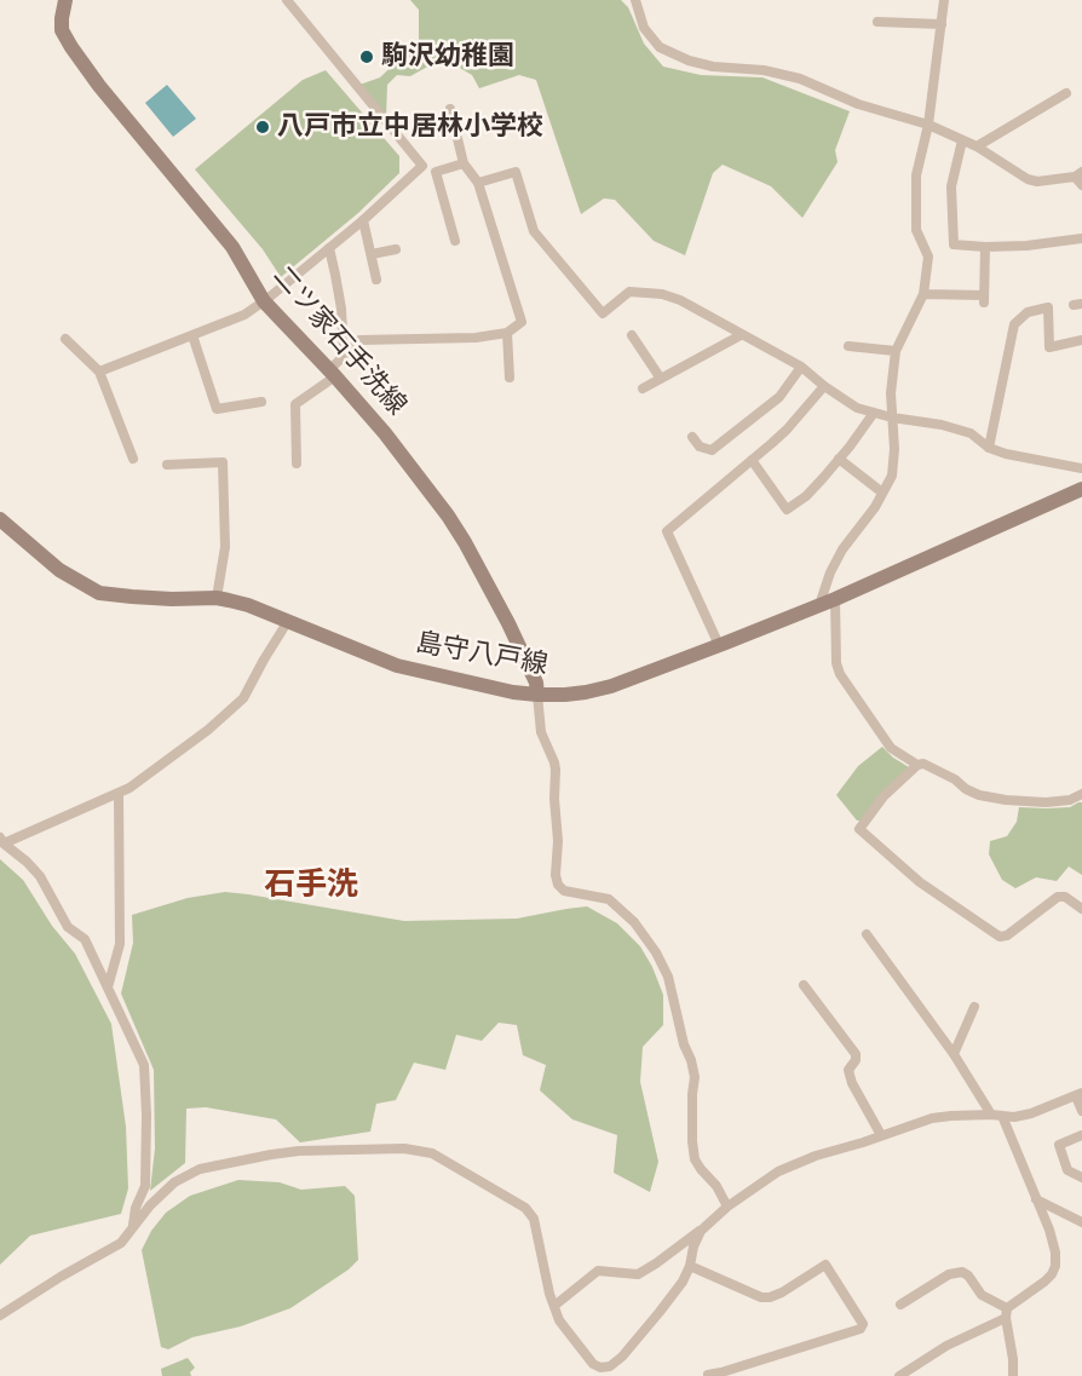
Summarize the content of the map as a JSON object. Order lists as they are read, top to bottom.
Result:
{
  "streets": {
    "main road": ["二ツ家石手洗線", "島守八戸線"]
  },
  "crossings": [
    ["二ツ家石手洗線", "島守八戸線"]
  ],
  "districts": ["石手洗"],
  "places": ["駒沢幼稚園", "八戸市立中居林小学校"]
}
